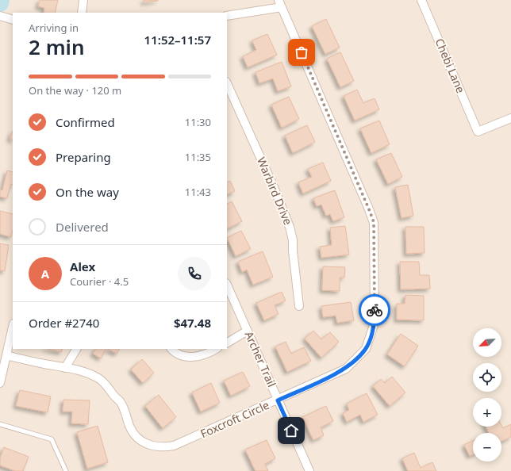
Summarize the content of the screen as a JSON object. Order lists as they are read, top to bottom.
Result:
{
  "streets": {
    "street": [
      "Chebi Lane",
      "Warbird Drive",
      "Archer Trail",
      "Foxcroft Circle"
    ]
  },
  "crossings": [
    ["Archer Trail", "Foxcroft Circle"]
  ],
  "north": "bottom left",
  "page": {
    "heading": ["2 min", "Arriving in", "11:52–11:57"],
    "panel": [
      "Alex",
      "Courier · 4.5",
      "Order #2740",
      "$47.48"
    ],
    "bar": "On the way · 120 m",
    "list": [
      ["Confirmed", "11:30"],
      ["Preparing", "11:35"],
      ["On the way", "11:43"],
      "Delivered"
    ],
    "round": "A",
    "map_buttons": ["+", "−"]
  }
}
